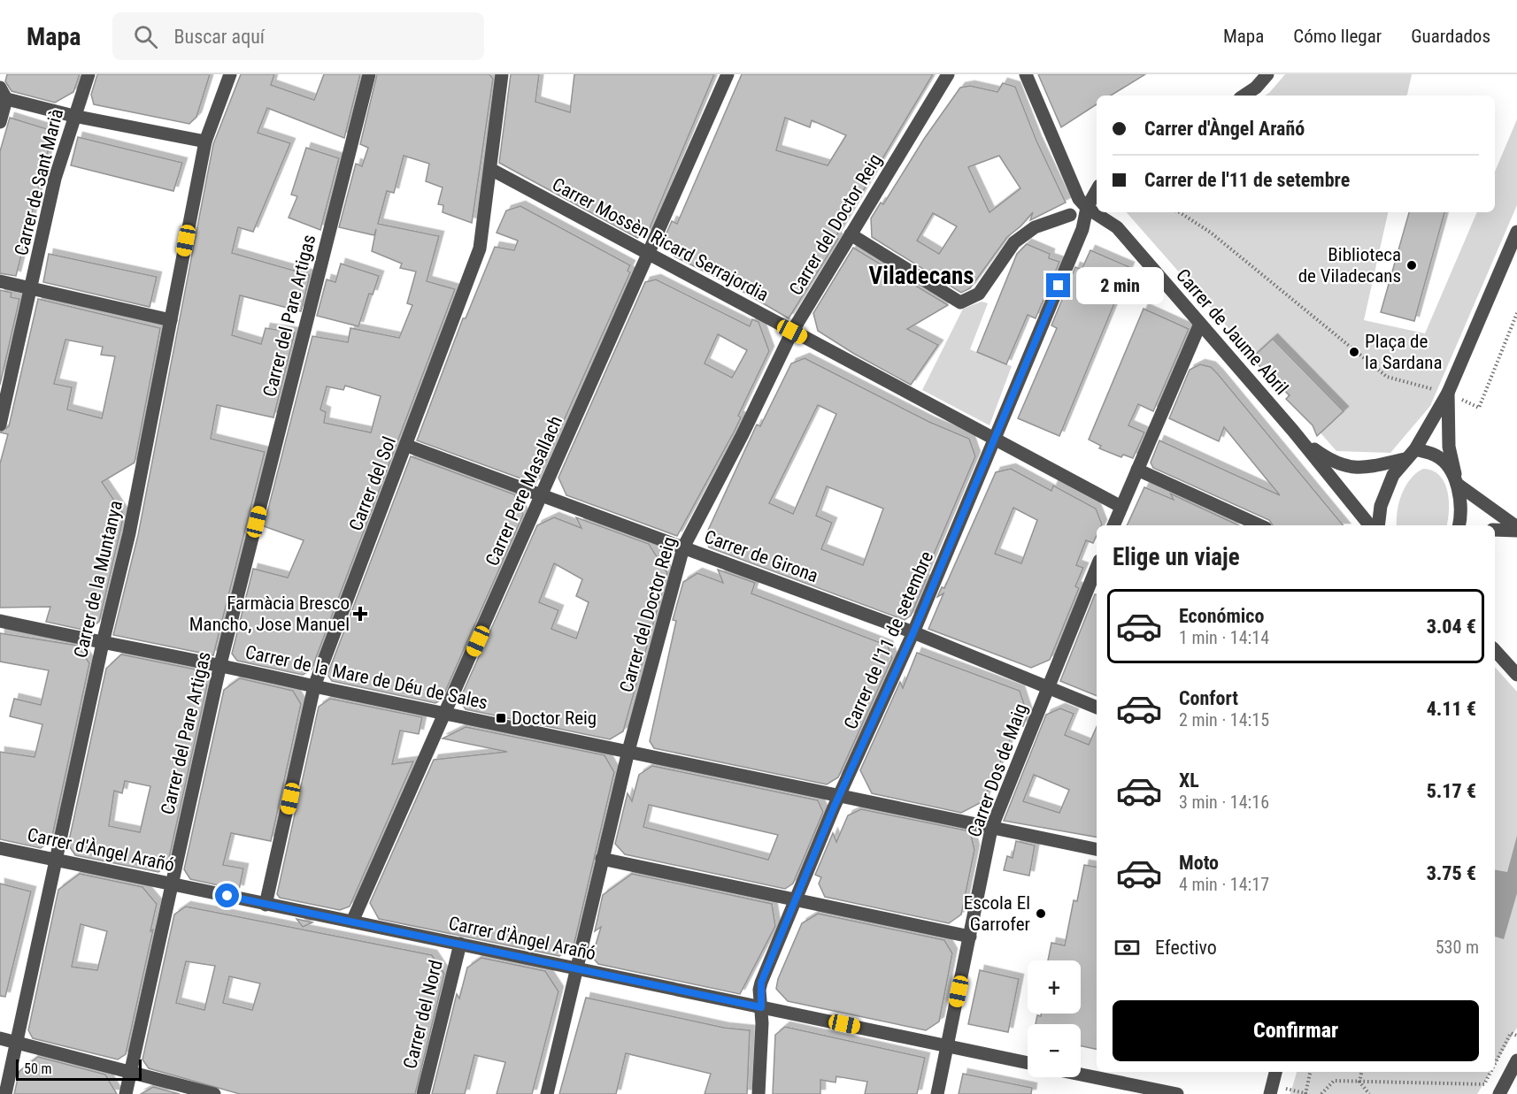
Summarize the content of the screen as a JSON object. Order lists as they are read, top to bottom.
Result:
{
  "streets": {
    "street": [
      "Carrer de Sant Marià",
      "Carrer del Doctor Reig",
      "Carrer Mossèn Ricard Serrajordia",
      "Carrer del Pare Artigas",
      "Carrer de Jaume Abril",
      "Carrer del Sol",
      "Carrer Pere Masallach",
      "Carrer de Girona",
      "Carrer de la Muntanya",
      "Carrer de l'11 de setembre",
      "Carrer de la Mare de Déu de Sales",
      "Carrer Dos de Maig",
      "Carrer d'Àngel Arañó",
      "Carrer del Nord"
    ]
  },
  "crossings": [
    ["Carrer del Doctor Reig", "Carrer Mossèn Ricard Serrajordia"],
    ["Carrer del Doctor Reig", "Carrer de Girona"],
    ["Carrer del Doctor Reig", "Carrer de la Mare de Déu de Sales"],
    ["Carrer del Doctor Reig", "Carrer d'Àngel Arañó"],
    ["Carrer Mossèn Ricard Serrajordia", "Carrer del Sol"],
    ["Carrer Mossèn Ricard Serrajordia", "Carrer Pere Masallach"],
    ["Carrer Mossèn Ricard Serrajordia", "Carrer de l'11 de setembre"],
    ["Carrer del Pare Artigas", "Carrer de la Mare de Déu de Sales"],
    ["Carrer del Pare Artigas", "Carrer d'Àngel Arañó"],
    ["Carrer de Jaume Abril", "Carrer de l'11 de setembre"],
    ["Carrer del Sol", "Carrer de Girona"],
    ["Carrer del Sol", "Carrer de la Mare de Déu de Sales"],
    ["Carrer del Sol", "Carrer d'Àngel Arañó"],
    ["Carrer Pere Masallach", "Carrer de Girona"],
    ["Carrer Pere Masallach", "Carrer de la Mare de Déu de Sales"],
    ["Carrer Pere Masallach", "Carrer d'Àngel Arañó"],
    ["Carrer de Girona", "Carrer de l'11 de setembre"],
    ["Carrer de Girona", "Carrer Dos de Maig"],
    ["Carrer de la Muntanya", "Carrer de la Mare de Déu de Sales"],
    ["Carrer de la Muntanya", "Carrer d'Àngel Arañó"],
    ["Carrer de l'11 de setembre", "Carrer de la Mare de Déu de Sales"],
    ["Carrer de l'11 de setembre", "Carrer d'Àngel Arañó"],
    ["Carrer de la Mare de Déu de Sales", "Carrer Dos de Maig"],
    ["Carrer Dos de Maig", "Carrer d'Àngel Arañó"],
    ["Carrer d'Àngel Arañó", "Carrer del Nord"]
  ],
  "districts": ["Viladecans"],
  "places": {
    "other": ["Biblioteca de Viladecans", "Plaça de la Sardana", "Escola El Garrofer"],
    "health": ["Farmàcia Bresco Mancho, Jose Manuel"],
    "transit": ["Doctor Reig"]
  },
  "scale_bar": "50 m",
  "page": {
    "header": "Mapa",
    "search": "Buscar aquí",
    "nav": ["Mapa", "Cómo llegar", "Guardados"],
    "banner": ["Carrer d'Àngel Arañó", "Carrer de l'11 de setembre"],
    "bubble": "2 min",
    "heading": "Elige un viaje",
    "list": [
      {
        "name": "Económico",
        "note": "1 min · 14:14",
        "value": "3.04 €"
      },
      {
        "name": "Confort",
        "note": "2 min · 14:15",
        "value": "4.11 €"
      },
      {
        "name": "XL",
        "note": "3 min · 14:16",
        "value": "5.17 €"
      },
      {
        "name": "Moto",
        "note": "4 min · 14:17",
        "value": "3.75 €"
      }
    ],
    "pay": ["Efectivo", "530 m"],
    "map_buttons": ["+", "−"],
    "buttons": "Confirmar",
    "scale": "50 m"
  }
}
